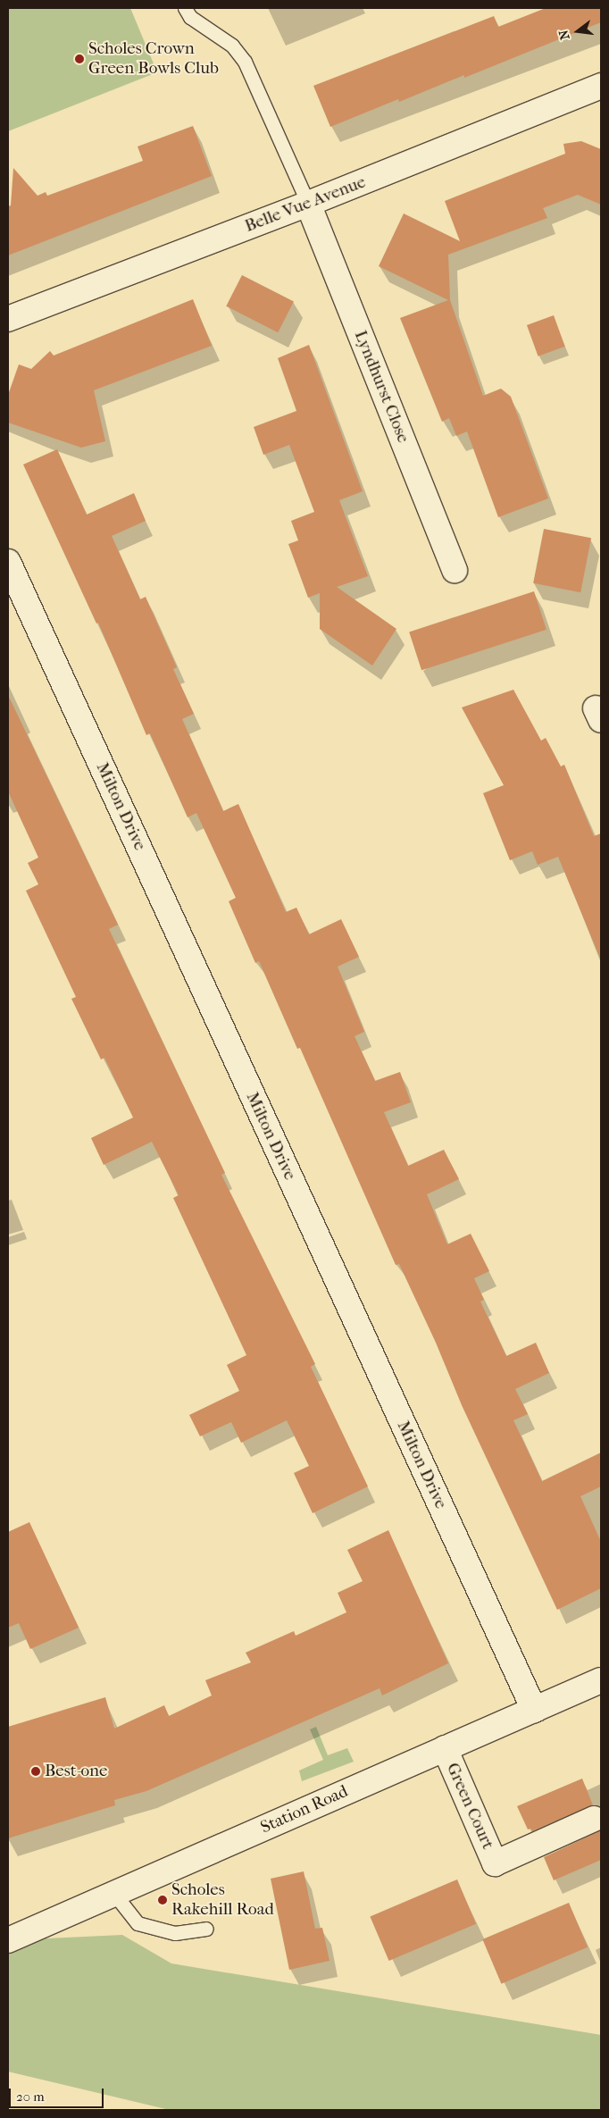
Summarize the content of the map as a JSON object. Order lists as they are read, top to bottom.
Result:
{
  "streets": {
    "street": [
      "Belle Vue Avenue",
      "Lyndhurst Close",
      "Milton Drive",
      "Green Court",
      "Station Road"
    ]
  },
  "crossings": [
    ["Belle Vue Avenue", "Lyndhurst Close"],
    ["Milton Drive", "Station Road"],
    ["Green Court", "Station Road"]
  ],
  "places": ["Scholes Crown Green Bowls Club", "Best-one", "Scholes Rakehill Road"],
  "scale_bar": "20 m",
  "north": "left"
}
